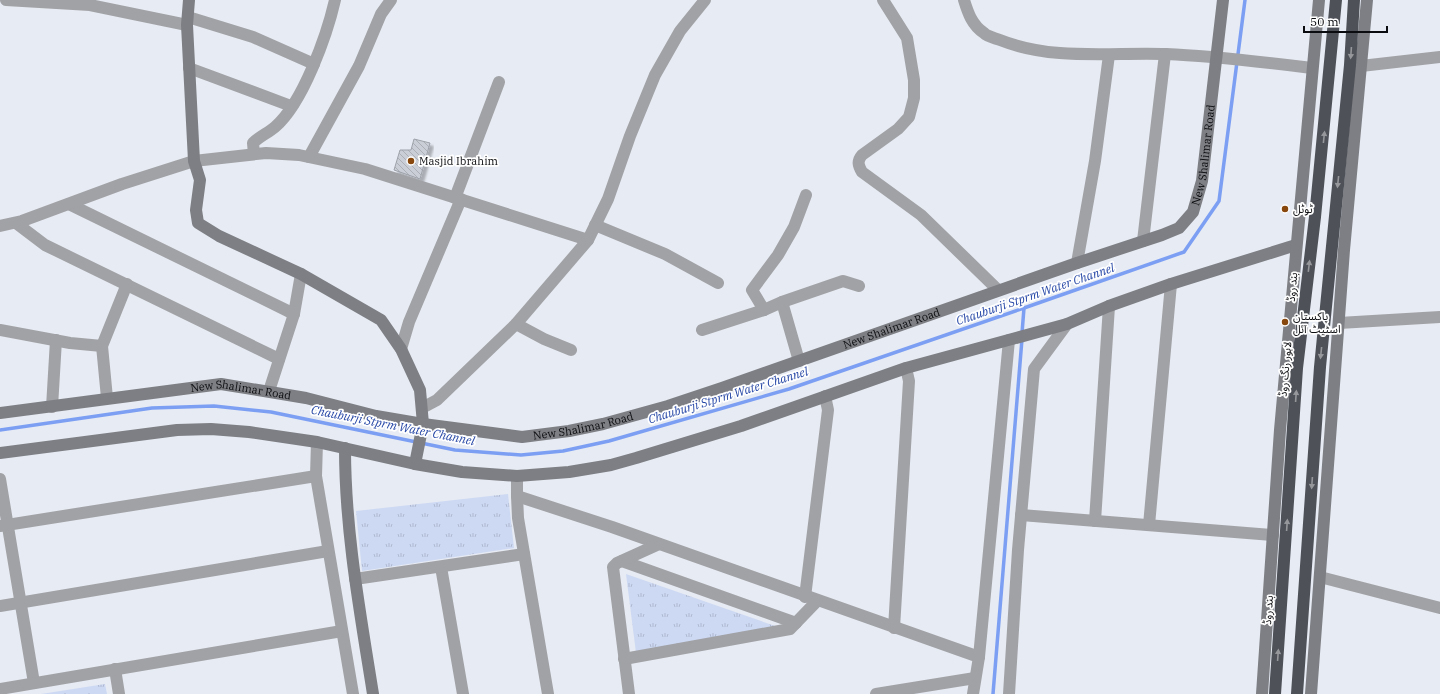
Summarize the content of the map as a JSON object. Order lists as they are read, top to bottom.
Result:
{
  "streets": {
    "highway": ["لاہور رنگ روڈ"],
    "street": ["New Shalimar Road", "بند روڈ"]
  },
  "water": ["Chauburji Stprm Water Channel"],
  "places": ["Masjid Ibrahim", "ٹوٹل", "پاکستان اسٹیٹ آئل"],
  "scale_bar": "50 m"
}
